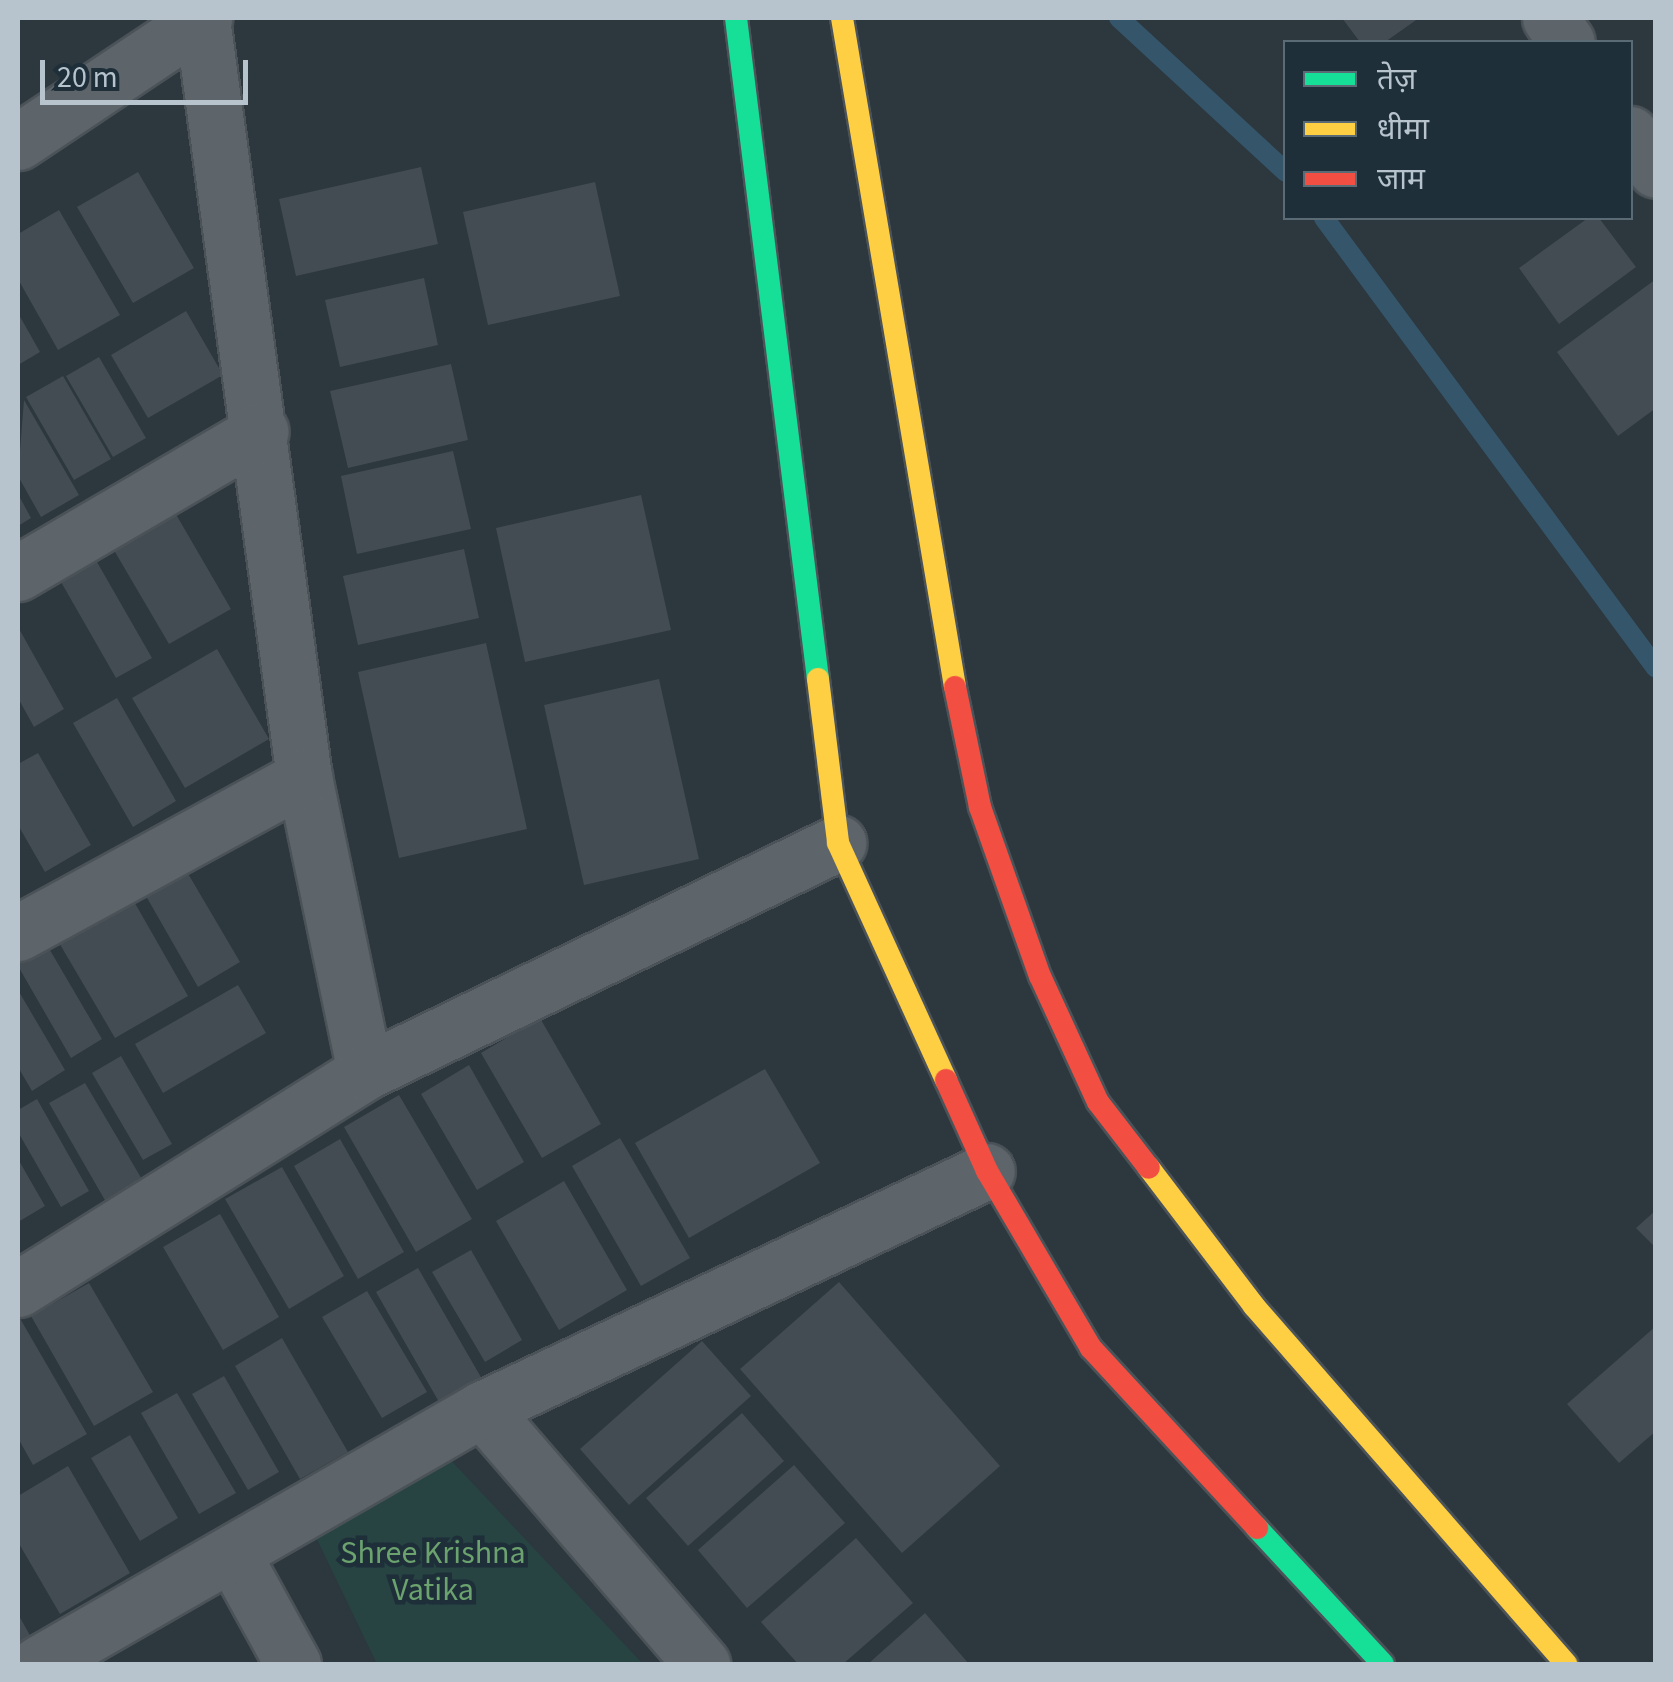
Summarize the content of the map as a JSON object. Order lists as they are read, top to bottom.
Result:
{
  "parks": ["Shree Krishna Vatika"],
  "legend": ["तेज़", "धीमा", "जाम"],
  "scale_bar": "20 m"
}
